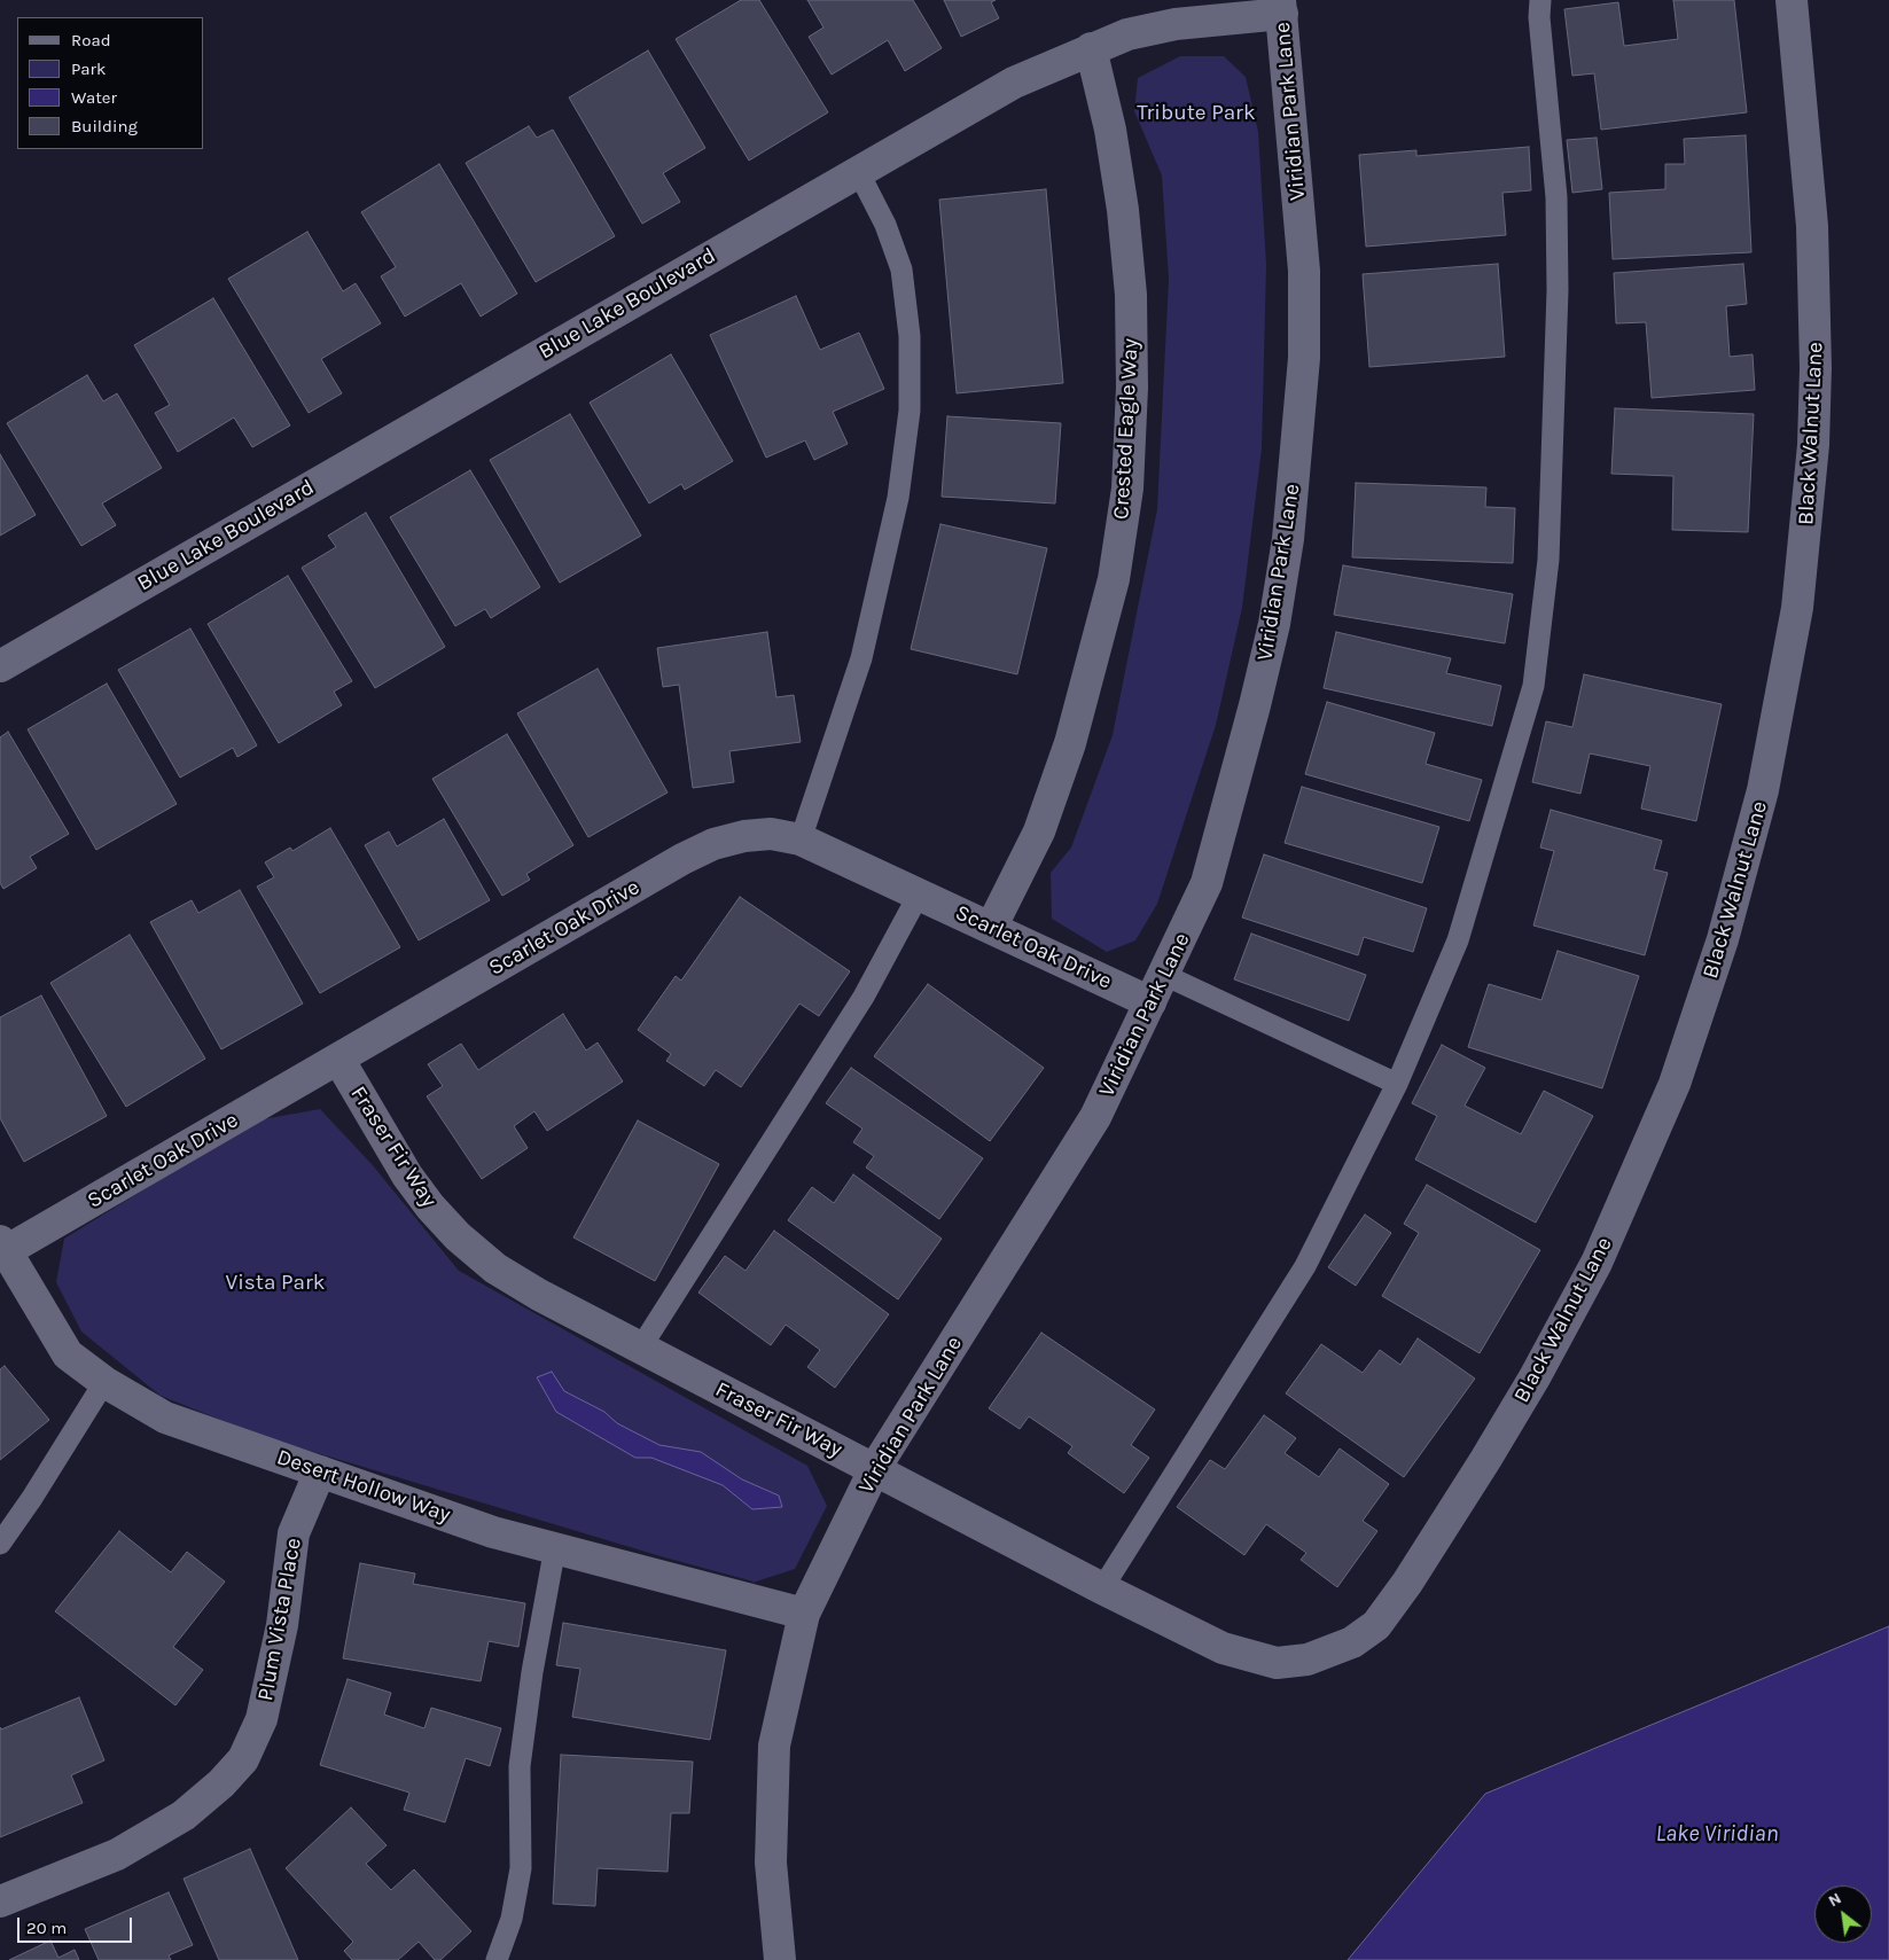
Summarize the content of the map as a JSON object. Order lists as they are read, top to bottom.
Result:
{
  "streets": {
    "street": [
      "Viridian Park Lane",
      "Blue Lake Boulevard",
      "Crested Eagle Way",
      "Black Walnut Lane",
      "Scarlet Oak Drive",
      "Fraser Fir Way",
      "Desert Hollow Way",
      "Plum Vista Place"
    ]
  },
  "crossings": [
    ["Viridian Park Lane", "Blue Lake Boulevard"],
    ["Viridian Park Lane", "Scarlet Oak Drive"],
    ["Viridian Park Lane", "Fraser Fir Way"],
    ["Viridian Park Lane", "Desert Hollow Way"],
    ["Blue Lake Boulevard", "Crested Eagle Way"],
    ["Crested Eagle Way", "Scarlet Oak Drive"],
    ["Black Walnut Lane", "Fraser Fir Way"],
    ["Scarlet Oak Drive", "Fraser Fir Way"],
    ["Scarlet Oak Drive", "Desert Hollow Way"],
    ["Desert Hollow Way", "Plum Vista Place"]
  ],
  "water": ["Lake Viridian"],
  "parks": ["Tribute Park", "Vista Park"],
  "legend": [
    "Road",
    "Park",
    "Water",
    "Building"
  ],
  "scale_bar": "20 m",
  "north": "top left"
}
